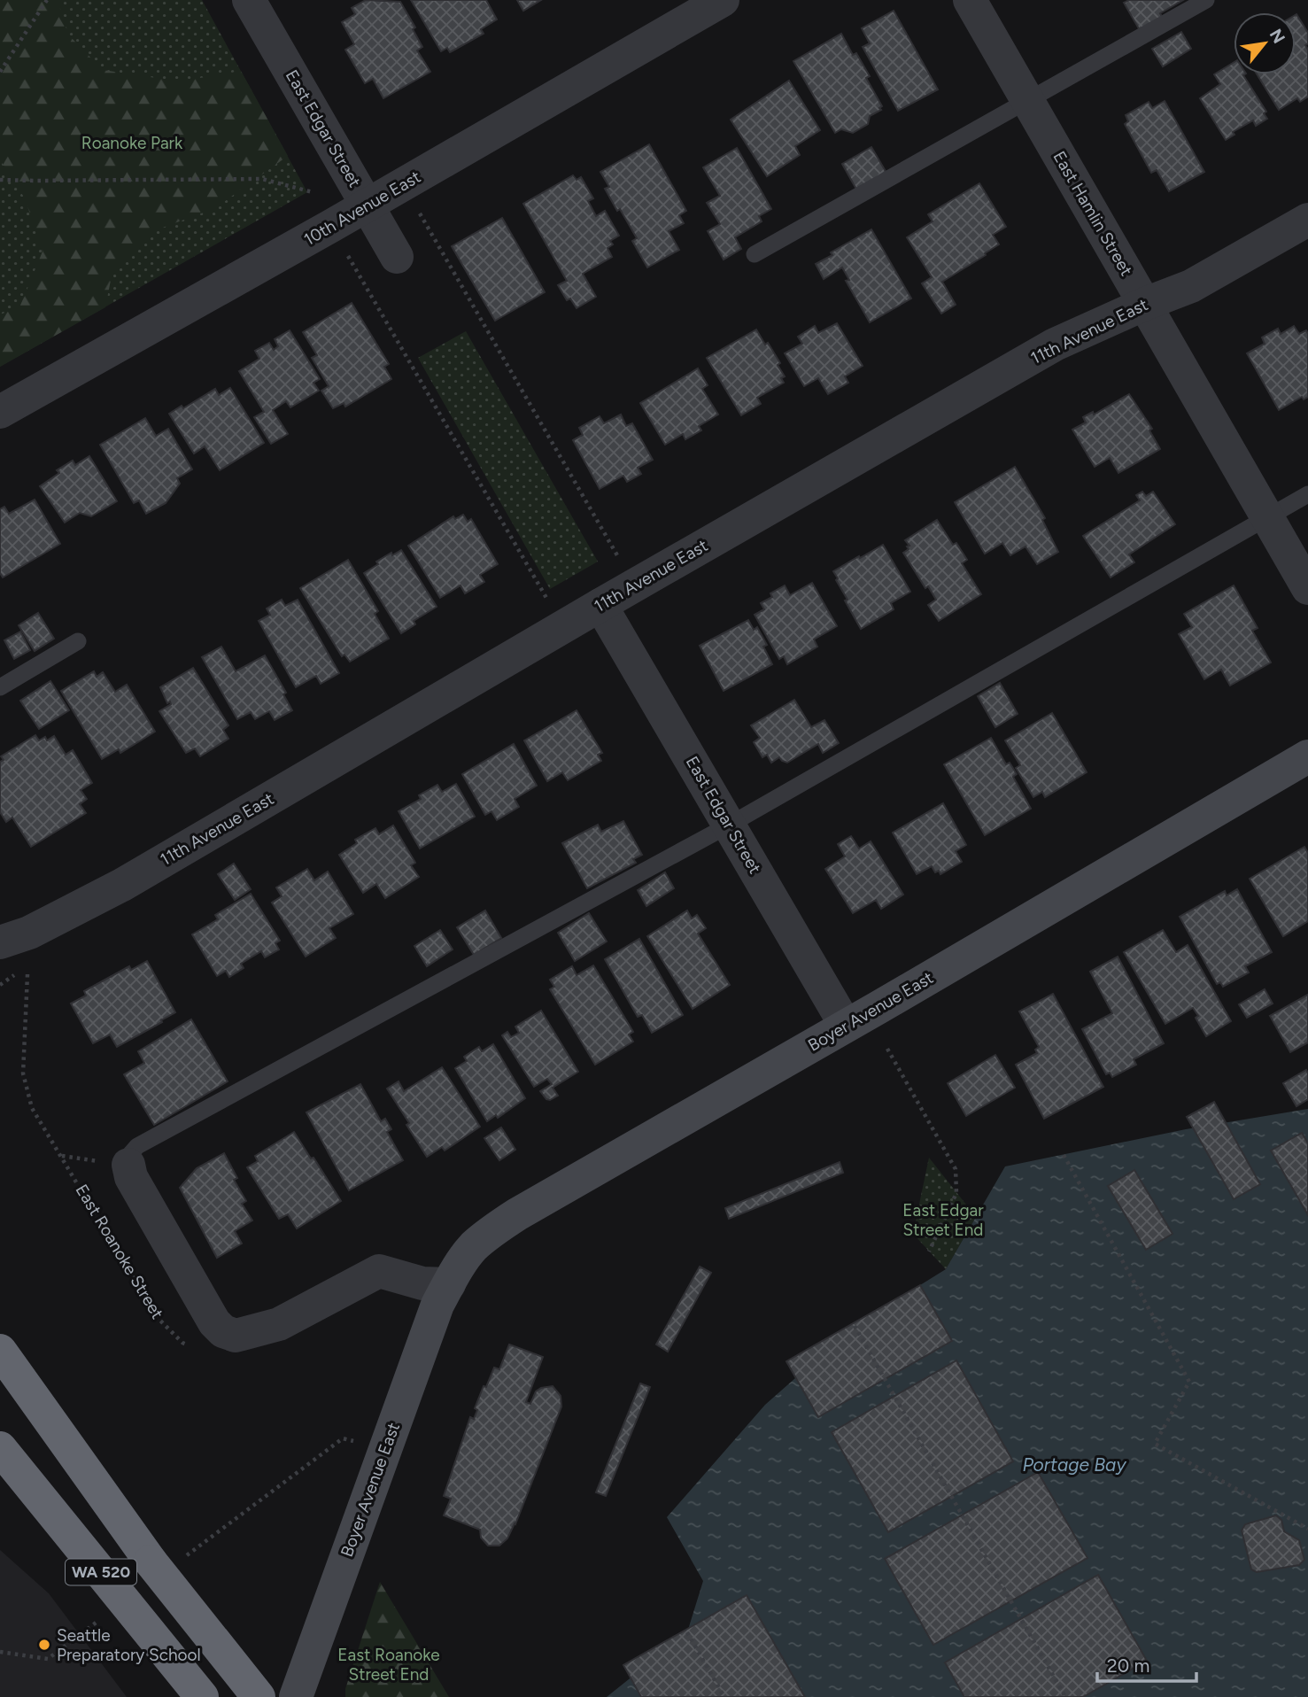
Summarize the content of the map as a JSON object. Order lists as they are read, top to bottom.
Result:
{
  "streets": {
    "highway": ["WA 520"],
    "street": [
      "East Edgar Street",
      "10th Avenue East",
      "East Hamlin Street",
      "11th Avenue East",
      "Boyer Avenue East"
    ],
    "path": ["East Roanoke Street"]
  },
  "crossings": [
    ["East Edgar Street", "10th Avenue East"],
    ["East Edgar Street", "11th Avenue East"],
    ["East Edgar Street", "Boyer Avenue East"],
    ["East Hamlin Street", "11th Avenue East"]
  ],
  "water": ["Portage Bay"],
  "parks": ["Roanoke Park", "East Edgar Street End", "East Roanoke Street End"],
  "places": ["Seattle Preparatory School"],
  "scale_bar": "20 m",
  "north": "top right"
}
